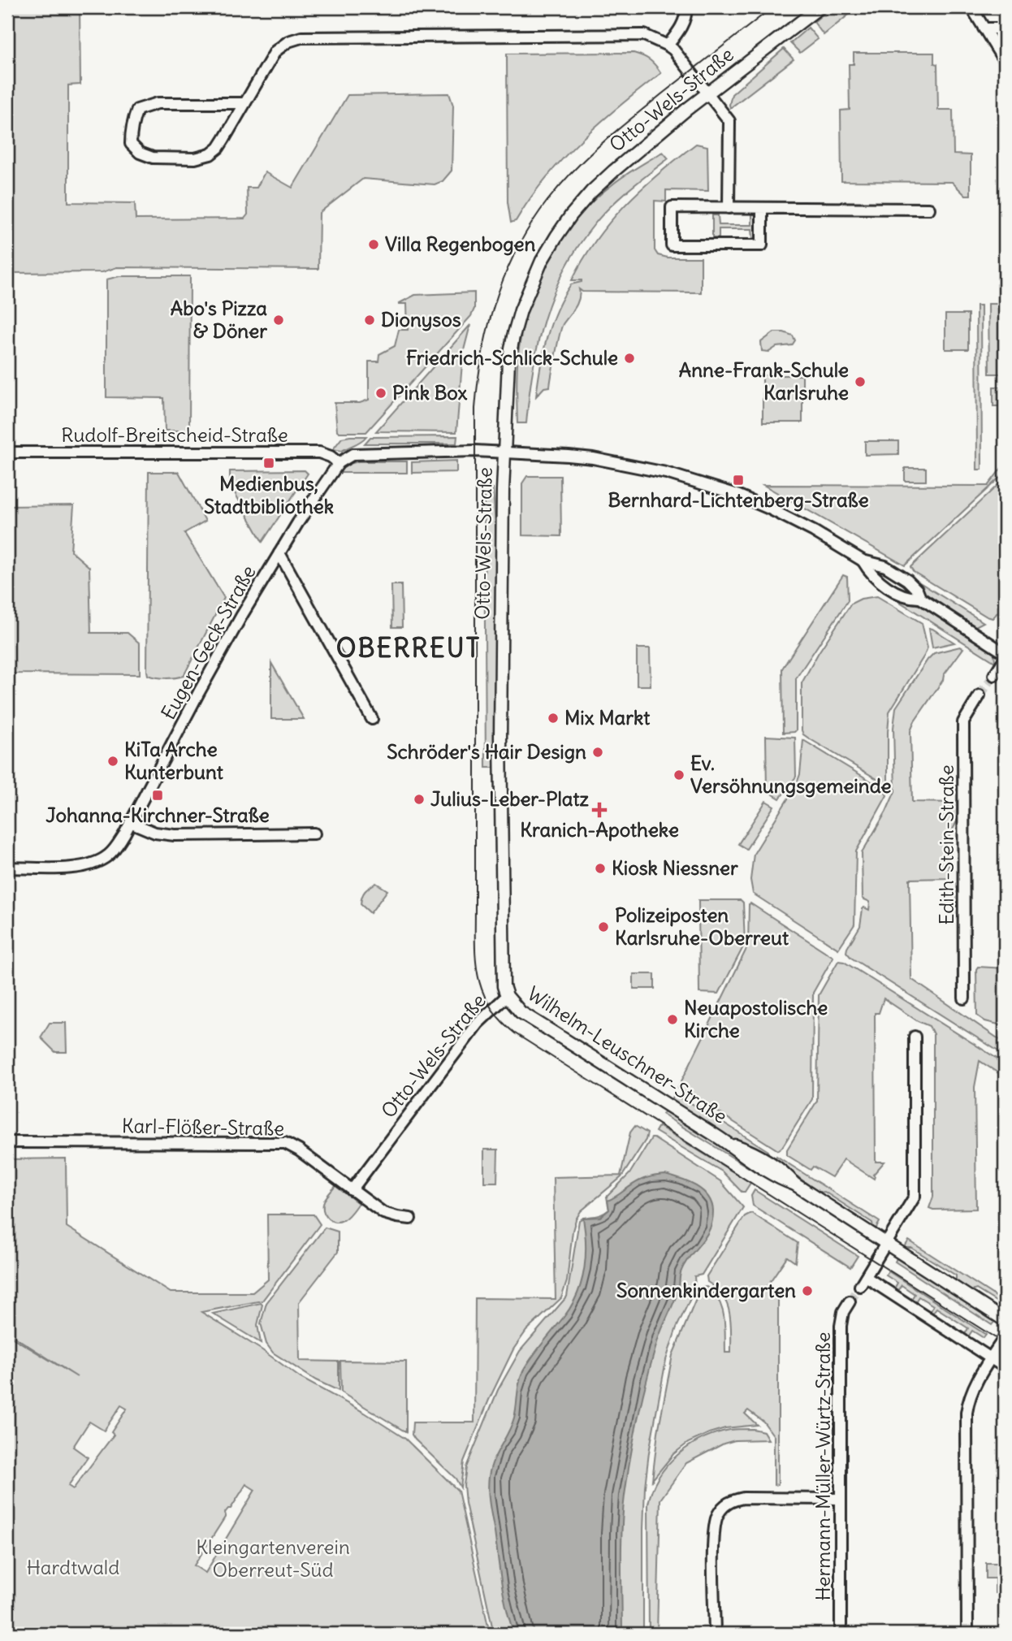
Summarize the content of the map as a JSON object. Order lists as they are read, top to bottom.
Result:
{
  "streets": {
    "street": [
      "Otto-Wels-Straße",
      "Rudolf-Breitscheid-Straße",
      "Eugen-Geck-Straße",
      "Edith-Stein-Straße",
      "Wilhelm-Leuschner-Straße",
      "Karl-Flößer-Straße",
      "Hermann-Müller-Würtz-Straße"
    ]
  },
  "crossings": [
    ["Otto-Wels-Straße", "Eugen-Geck-Straße"],
    ["Otto-Wels-Straße", "Wilhelm-Leuschner-Straße"],
    ["Otto-Wels-Straße", "Karl-Flößer-Straße"],
    ["Rudolf-Breitscheid-Straße", "Eugen-Geck-Straße"]
  ],
  "districts": ["OBERREUT"],
  "parks": ["Kleingartenverein Oberreut-Süd", "Hardtwald"],
  "places": {
    "other": [
      "Villa Regenbogen",
      "Abo's Pizza & Döner",
      "Dionysos",
      "Friedrich-Schlick-Schule",
      "Anne-Frank-Schule Karlsruhe",
      "Pink Box",
      "Mix Markt",
      "Schröder's Hair Design",
      "KiTa Arche Kunterbunt",
      "Ev. Versöhnungsgemeinde",
      "Julius-Leber-Platz",
      "Kiosk Niessner",
      "Polizeiposten Karlsruhe-Oberreut",
      "Neuapostolische Kirche",
      "Sonnenkindergarten"
    ],
    "transit": ["Medienbus, Stadtbibliothek", "Bernhard-Lichtenberg-Straße", "Johanna-Kirchner-Straße"],
    "health": ["Kranich-Apotheke"]
  }
}
